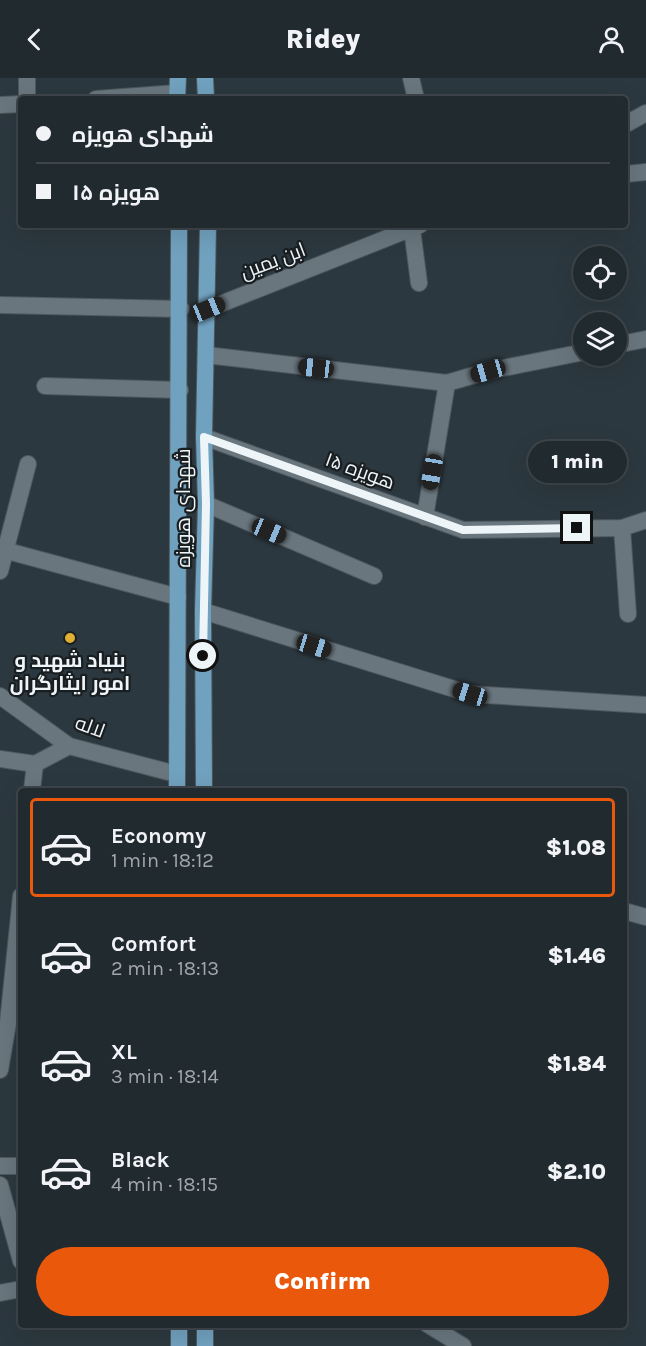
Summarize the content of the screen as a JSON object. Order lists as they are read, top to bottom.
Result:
{
  "streets": {
    "main road": ["شهدای هویزه"],
    "street": ["ابن یمین", "هویزه ۱۵", "لاله"]
  },
  "crossings": [
    ["ابن یمین", "شهدای هویزه"],
    ["هویزه ۱۵", "شهدای هویزه"],
    ["شهدای هویزه", "لاله"]
  ],
  "places": ["بنیاد شهید و امور ایثارگران"],
  "page": {
    "header": "Ridey",
    "banner": ["شهدای هویزه", "هویزه ۱۵"],
    "bubble": "1 min",
    "list": [
      {
        "name": "Economy",
        "note": "1 min · 18:12",
        "value": "$1.08"
      },
      {
        "name": "Comfort",
        "note": "2 min · 18:13",
        "value": "$1.46"
      },
      {
        "name": "XL",
        "note": "3 min · 18:14",
        "value": "$1.84"
      },
      {
        "name": "Black",
        "note": "4 min · 18:15",
        "value": "$2.10"
      }
    ],
    "buttons": "Confirm"
  }
}
